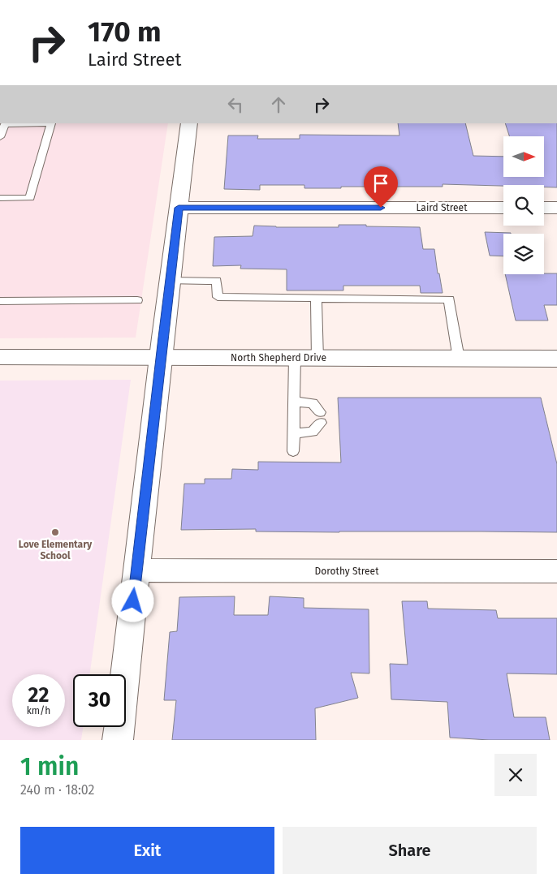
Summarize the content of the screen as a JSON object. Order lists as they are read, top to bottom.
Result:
{
  "streets": {
    "street": ["Laird Street", "North Shepherd Drive", "Dorothy Street"]
  },
  "places": ["Love Elementary School"],
  "north": "right",
  "page": {
    "turn": ["170 m", "Laird Street"],
    "speed": "22 km/h",
    "limit": "30",
    "heading": ["1 min", "240 m · 18:02"],
    "buttons": ["Exit", "Share"]
  }
}
